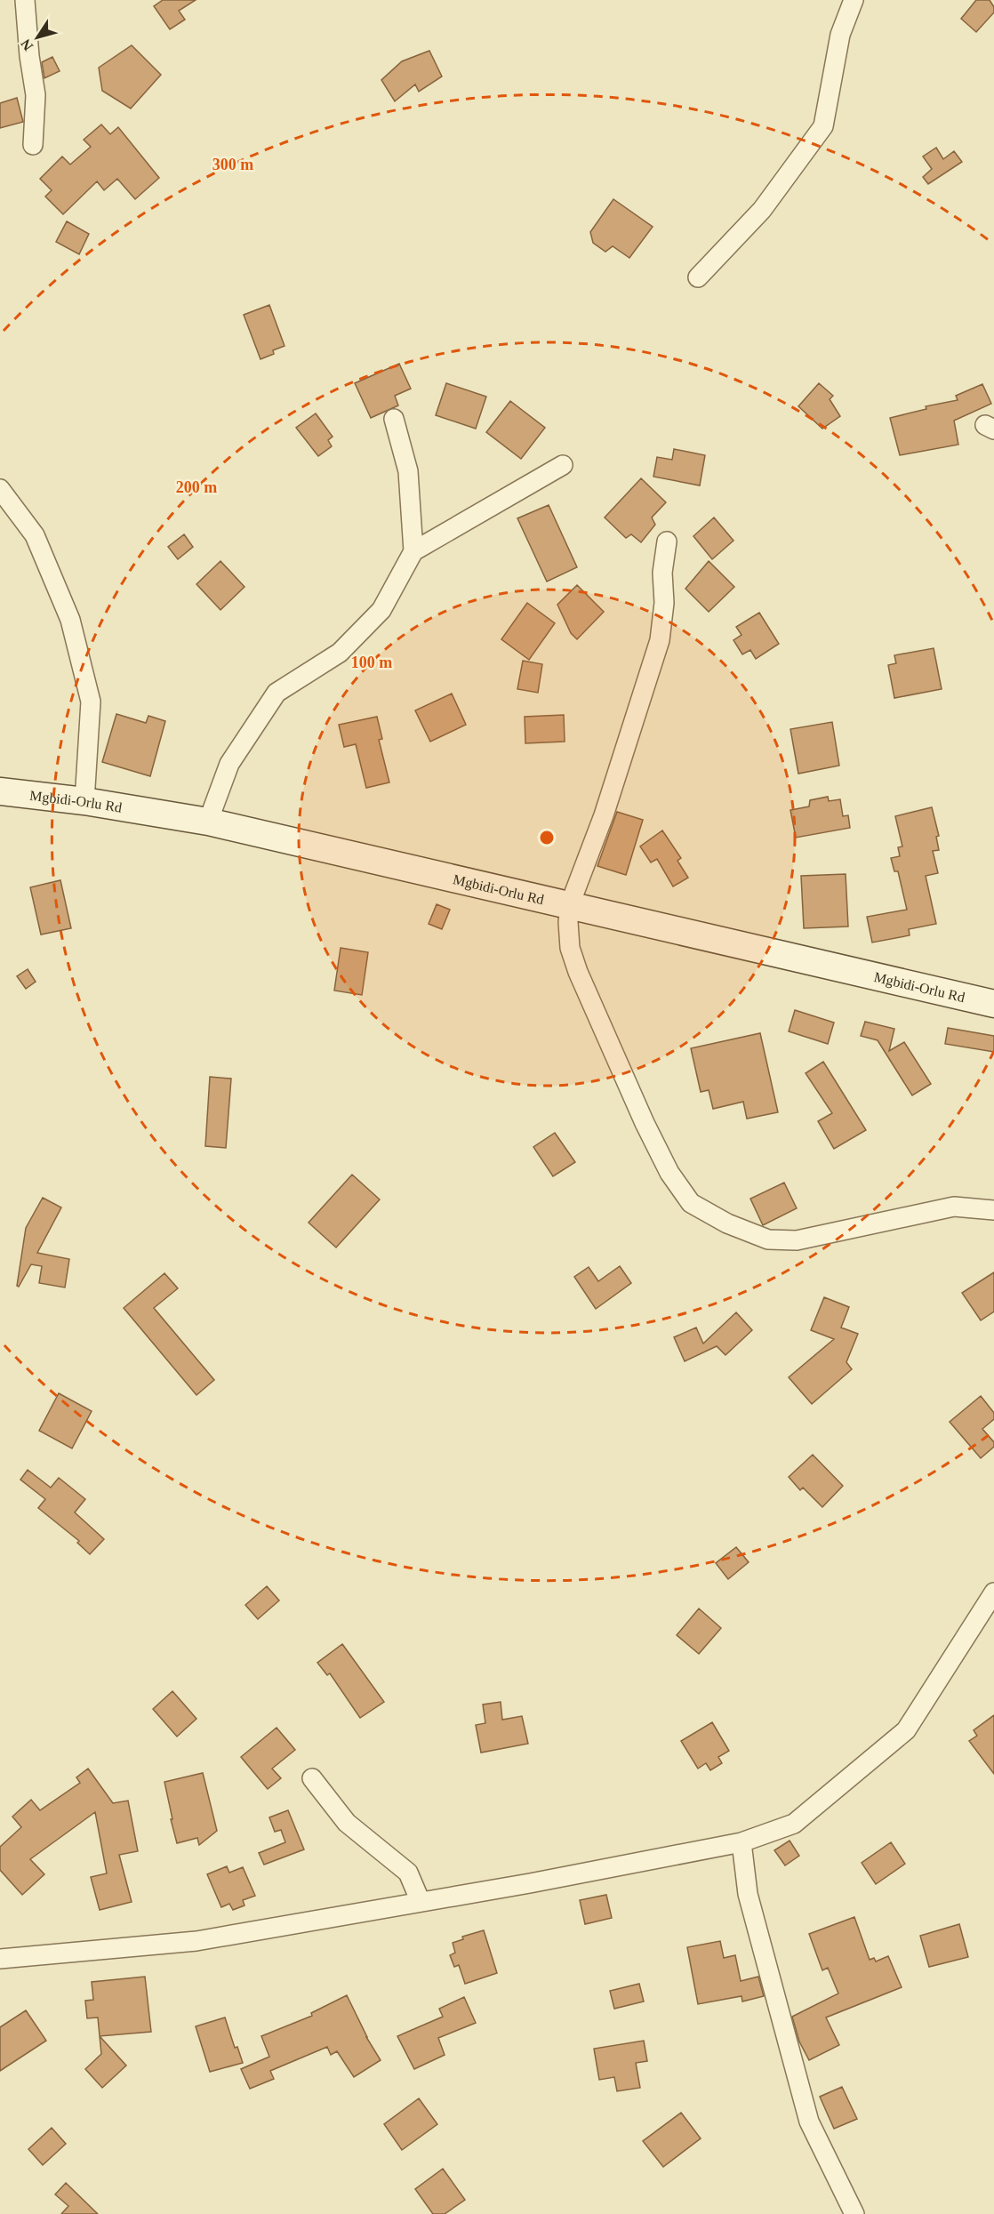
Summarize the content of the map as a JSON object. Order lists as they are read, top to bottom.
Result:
{
  "streets": {
    "main road": ["Mgbidi-Orlu Rd"]
  },
  "north": "bottom left",
  "rings": ["300 m", "200 m", "100 m"]
}
